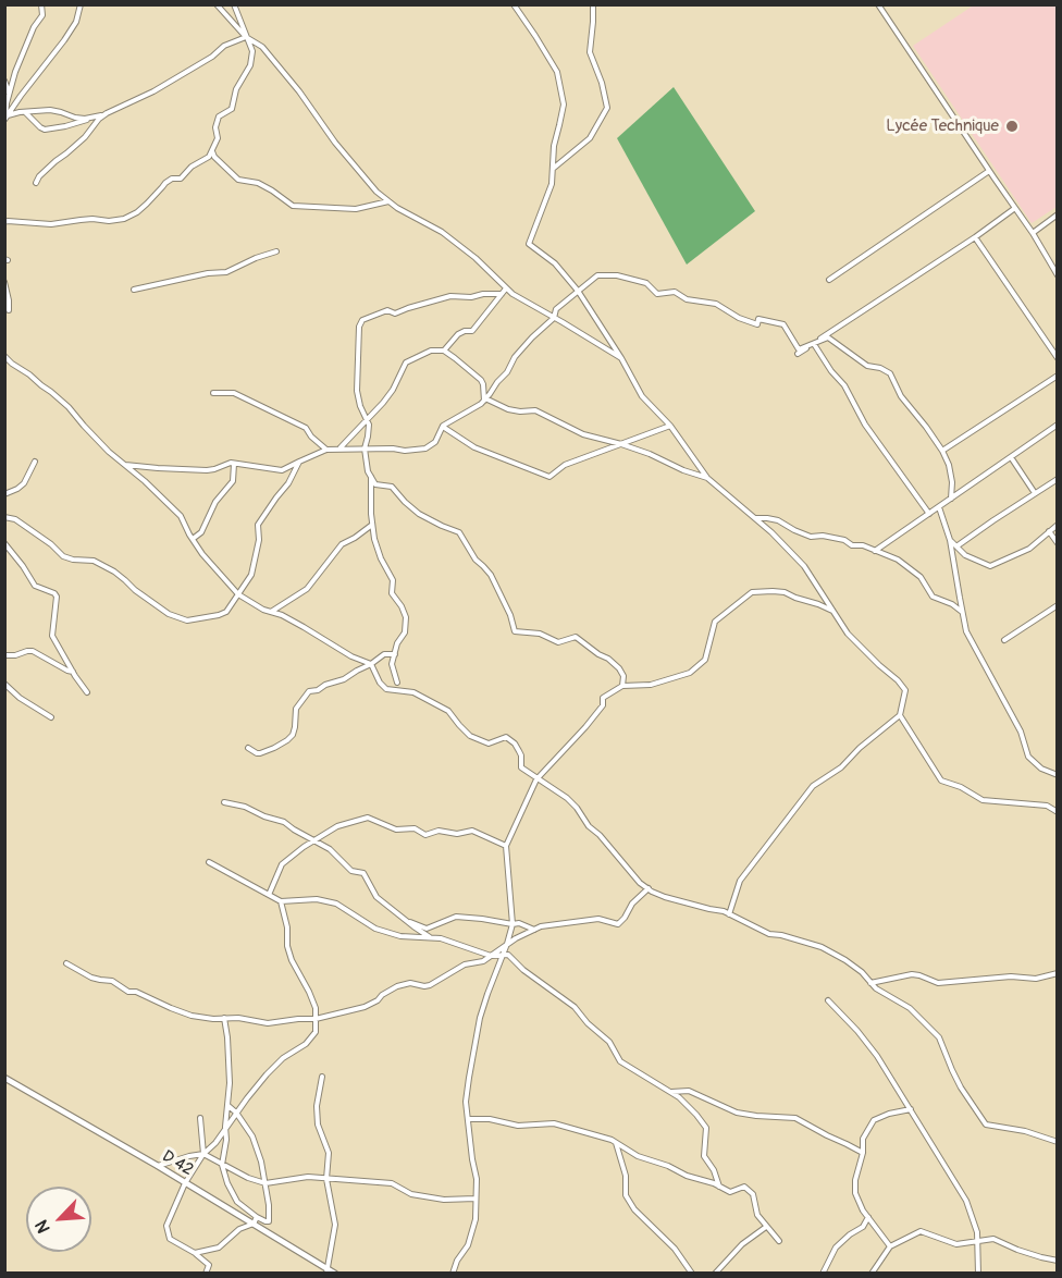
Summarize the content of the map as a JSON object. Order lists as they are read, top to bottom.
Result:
{
  "streets": {
    "street": ["D 42"]
  },
  "places": ["Lycée Technique"],
  "north": "bottom left"
}
